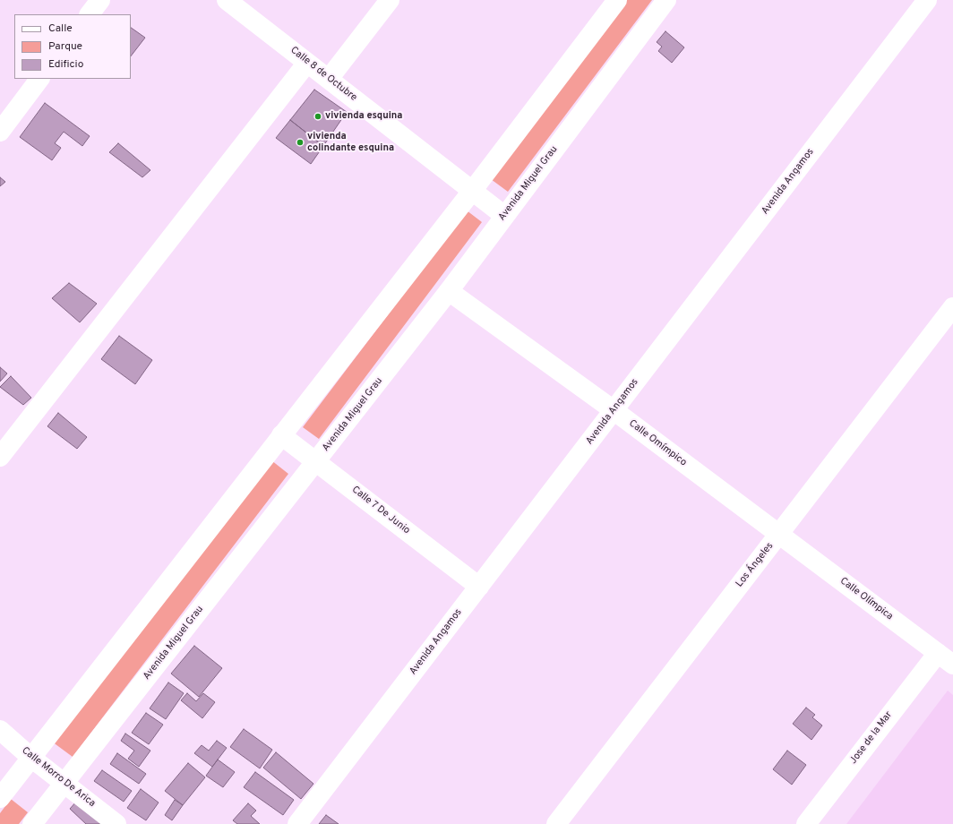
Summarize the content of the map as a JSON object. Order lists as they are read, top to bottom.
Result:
{
  "streets": {
    "street": [
      "Calle 8 de Octubre",
      "Avenida Angamos",
      "Avenida Miguel Grau",
      "Calle Omímpico",
      "Calle 7 De Junio",
      "Los Ángeles",
      "Calle Olímpica",
      "Jose de la Mar",
      "Calle Morro De Arica"
    ]
  },
  "crossings": [
    ["Calle 8 de Octubre", "Avenida Miguel Grau"],
    ["Avenida Angamos", "Calle Omímpico"],
    ["Avenida Angamos", "Calle 7 De Junio"],
    ["Avenida Miguel Grau", "Calle Omímpico"],
    ["Avenida Miguel Grau", "Calle 7 De Junio"],
    ["Avenida Miguel Grau", "Calle Morro De Arica"],
    ["Calle Omímpico", "Los Ángeles"],
    ["Calle Omímpico", "Calle Olímpica"],
    ["Los Ángeles", "Calle Olímpica"],
    ["Calle Olímpica", "Jose de la Mar"]
  ],
  "places": ["vivienda esquina", "vivienda colindante esquina"],
  "legend": ["Calle", "Parque", "Edificio"]
}
